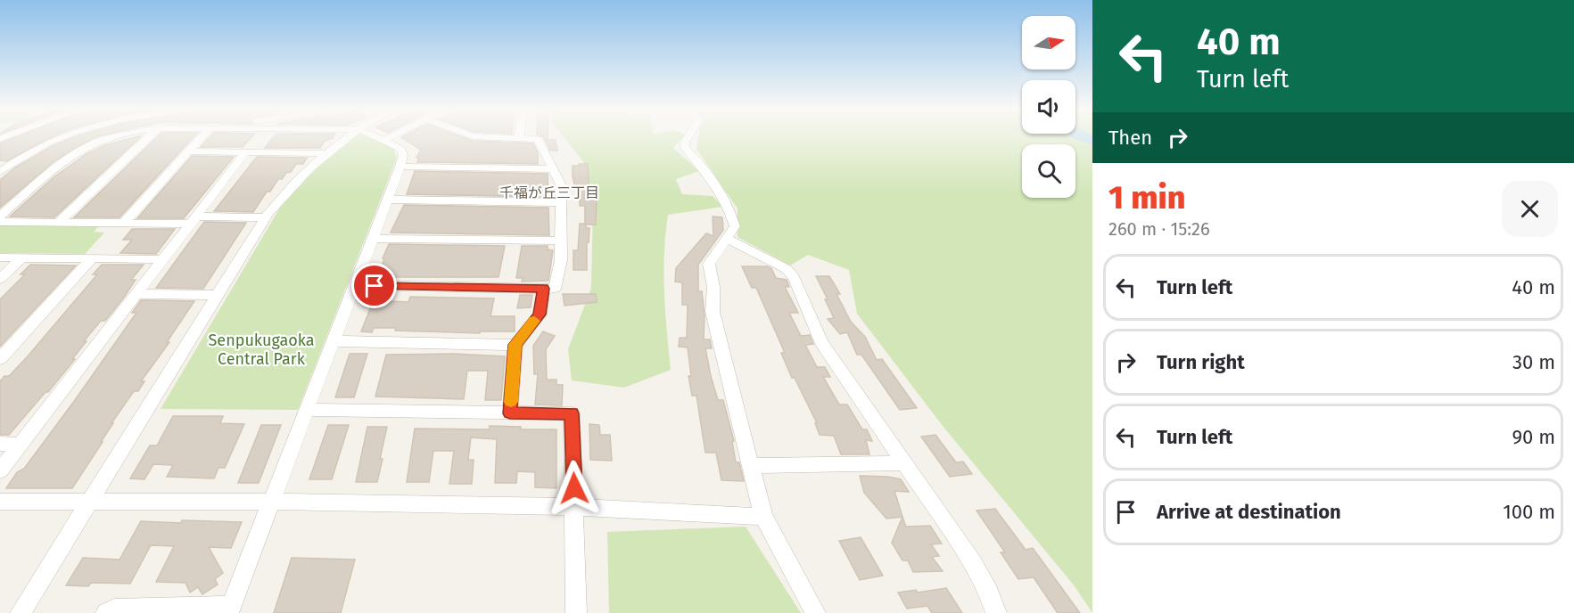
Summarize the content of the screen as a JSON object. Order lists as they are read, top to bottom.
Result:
{
  "districts": ["千福が丘三丁目"],
  "parks": ["Senpukugaoka Central Park"],
  "north": "right",
  "page": {
    "turn": ["40 m", "Turn left"],
    "then": "Then",
    "heading": ["1 min", "260 m · 15:26"],
    "list": [
      {
        "name": "Turn left",
        "value": "40 m"
      },
      {
        "name": "Turn right",
        "value": "30 m"
      },
      {
        "name": "Turn left",
        "value": "90 m"
      },
      {
        "name": "Arrive at destination",
        "value": "100 m"
      }
    ]
  }
}
